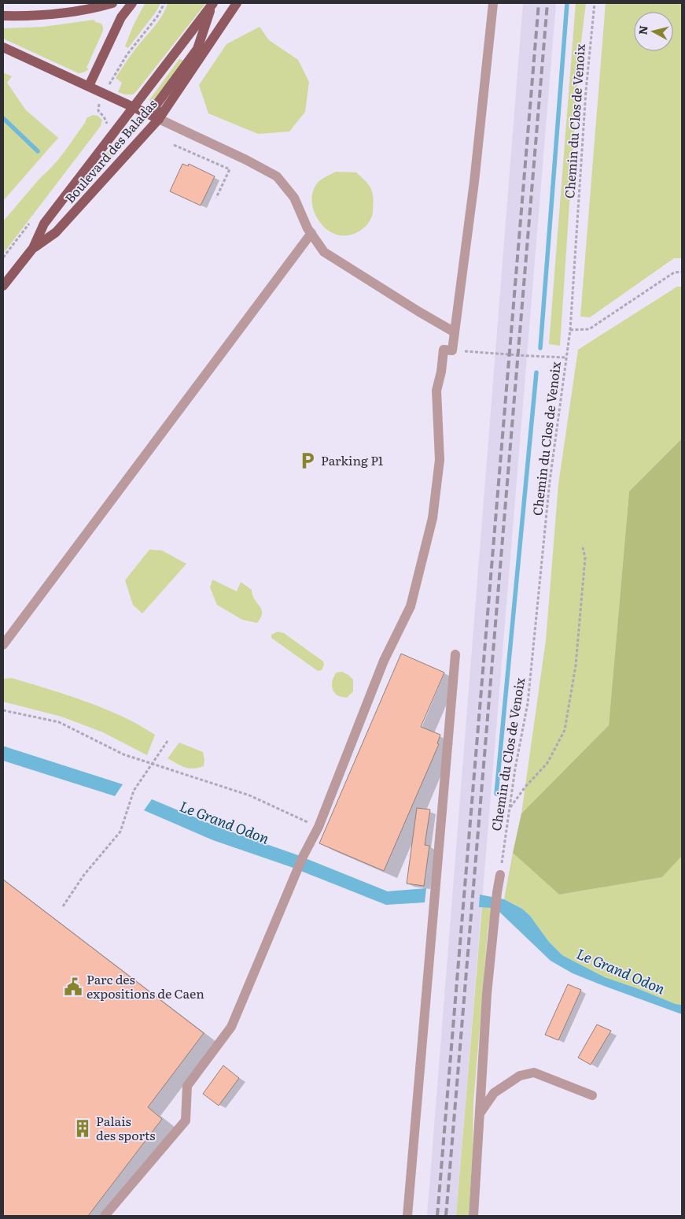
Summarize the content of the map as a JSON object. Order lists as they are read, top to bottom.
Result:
{
  "streets": {
    "main road": ["Boulevard des Baladas"],
    "path": ["Chemin du Clos de Venoix"]
  },
  "water": ["Le Grand Odon"],
  "places": {
    "parking": ["Parking P1"],
    "public building": ["Parc des expositions de Caen"],
    "building": ["Palais des sports"]
  },
  "north": "left"
}
